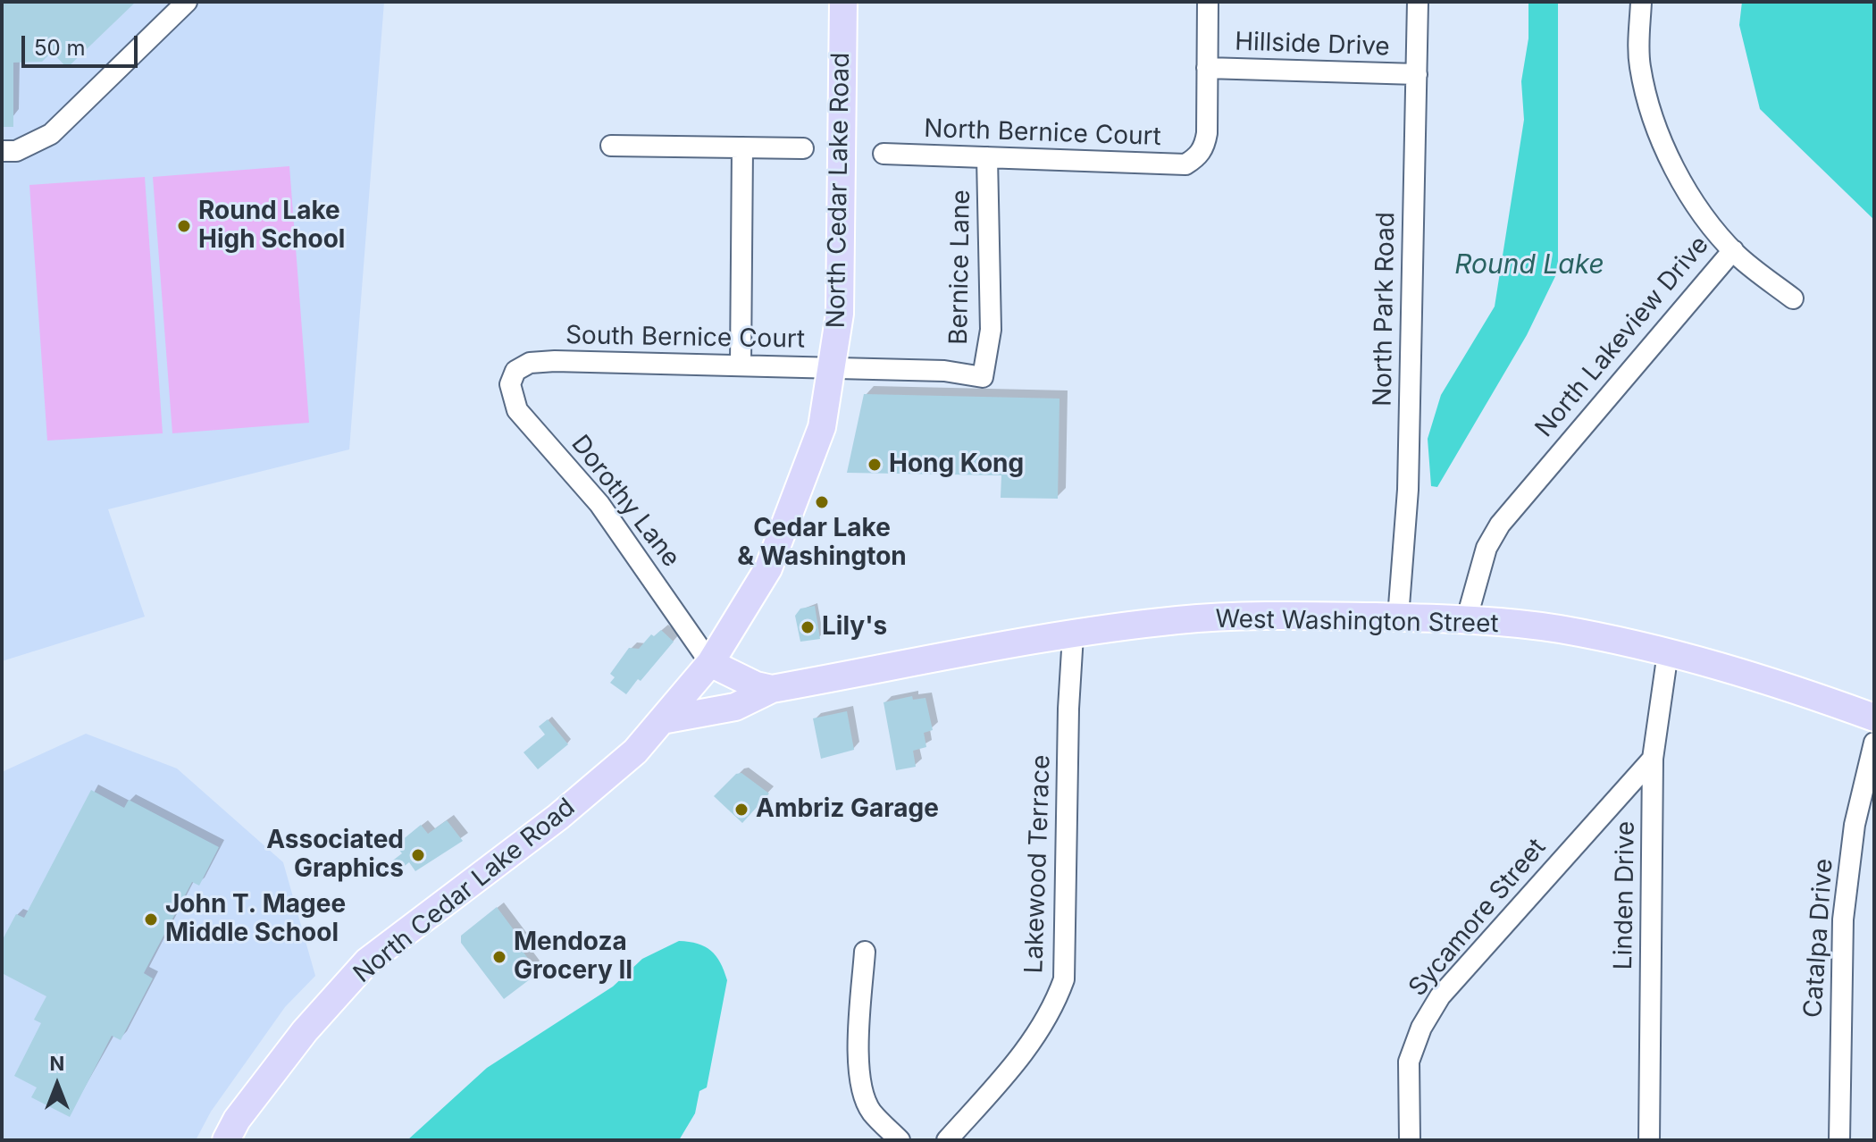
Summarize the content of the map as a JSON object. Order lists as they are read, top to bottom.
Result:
{
  "streets": {
    "main road": ["North Cedar Lake Road", "West Washington Street"],
    "street": [
      "Hillside Drive",
      "North Bernice Court",
      "Bernice Lane",
      "North Park Road",
      "North Lakeview Drive",
      "South Bernice Court",
      "Dorothy Lane",
      "Lakewood Terrace",
      "Linden Drive",
      "Sycamore Street",
      "Catalpa Drive"
    ]
  },
  "crossings": [
    ["Hillside Drive", "North Bernice Court"],
    ["Hillside Drive", "North Park Road"],
    ["North Bernice Court", "Bernice Lane"],
    ["North Cedar Lake Road", "South Bernice Court"],
    ["North Cedar Lake Road", "Dorothy Lane"],
    ["North Cedar Lake Road", "West Washington Street"],
    ["Bernice Lane", "South Bernice Court"],
    ["North Park Road", "West Washington Street"],
    ["North Lakeview Drive", "West Washington Street"],
    ["South Bernice Court", "Dorothy Lane"],
    ["Dorothy Lane", "West Washington Street"],
    ["West Washington Street", "Lakewood Terrace"],
    ["West Washington Street", "Linden Drive"],
    ["Linden Drive", "Sycamore Street"]
  ],
  "water": ["Round Lake"],
  "places": [
    "Round Lake High School",
    "Hong Kong",
    "Cedar Lake & Washington",
    "Lily's",
    "Ambriz Garage",
    "Associated Graphics",
    "John T. Magee Middle School",
    "Mendoza Grocery II"
  ],
  "scale_bar": "50 m",
  "north": "top"
}
